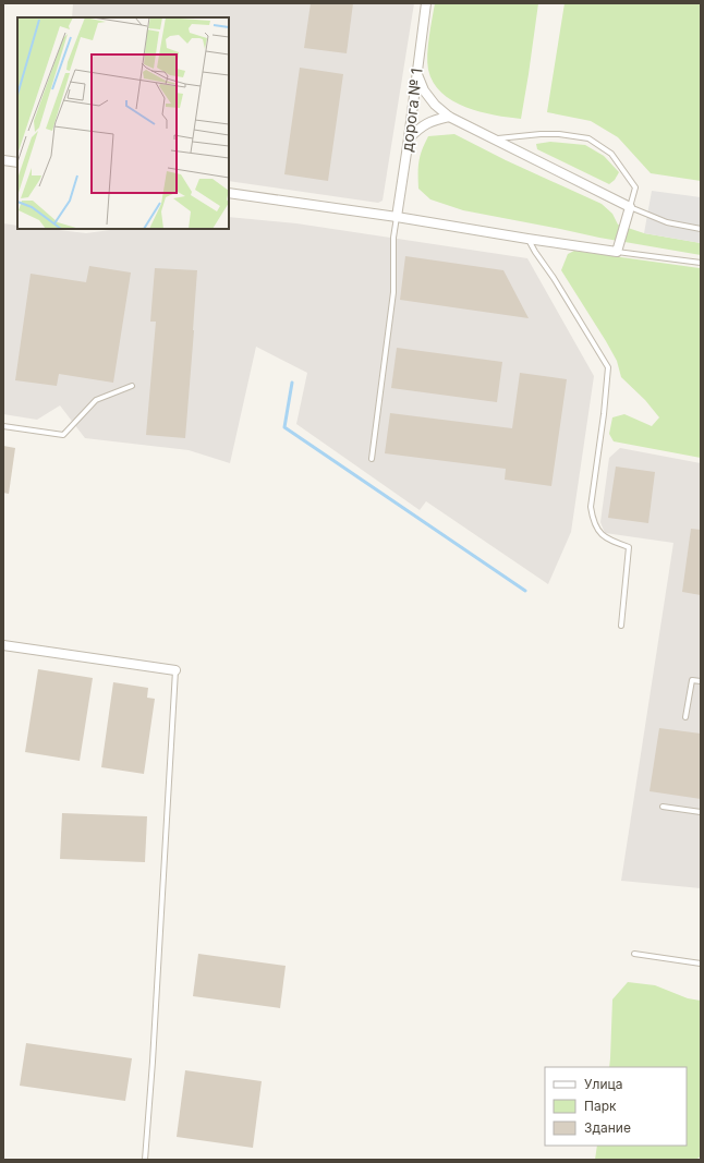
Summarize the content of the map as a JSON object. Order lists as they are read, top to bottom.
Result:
{
  "streets": {
    "street": ["дорога № 1"]
  },
  "legend": ["Улица", "Парк", "Здание"]
}
